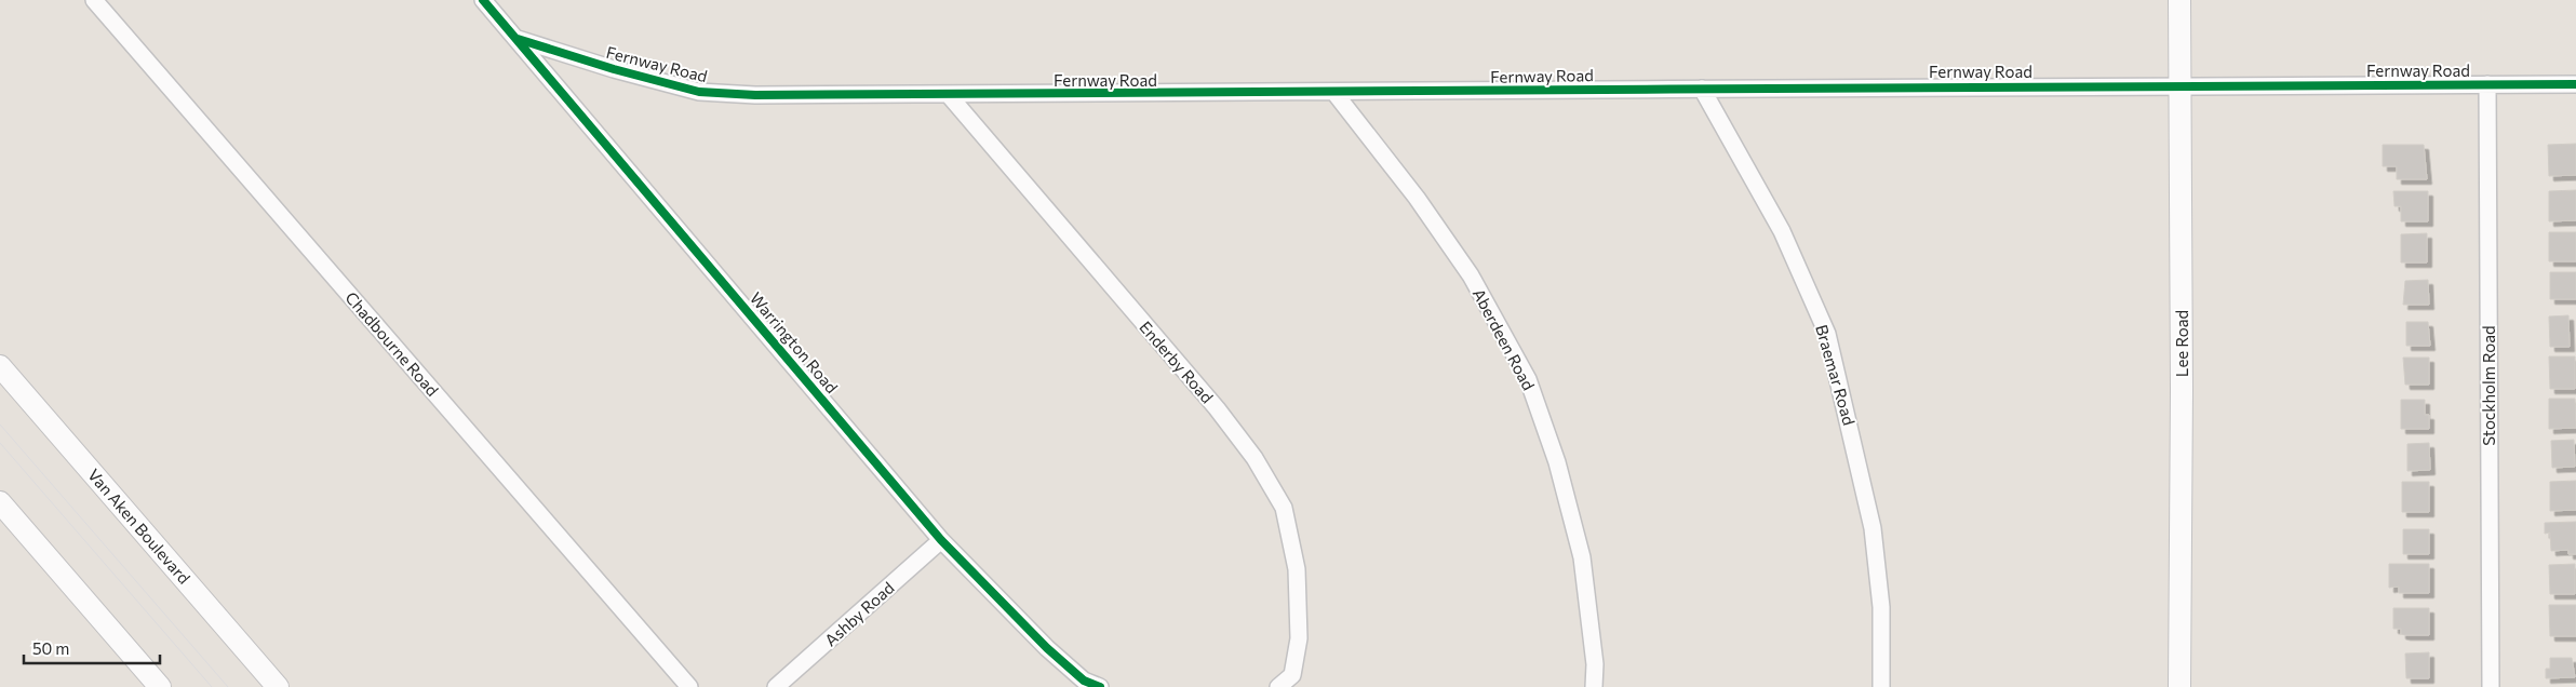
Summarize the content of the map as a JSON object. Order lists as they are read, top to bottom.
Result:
{
  "streets": {
    "main road": ["Lee Road", "Van Aken Boulevard"],
    "street": [
      "Fernway Road",
      "Aberdeen Road",
      "Warrington Road",
      "Chadbourne Road",
      "Enderby Road",
      "Braemar Road",
      "Stockholm Road",
      "Ashby Road"
    ]
  },
  "crossings": [
    ["Fernway Road", "Aberdeen Road"],
    ["Fernway Road", "Warrington Road"],
    ["Fernway Road", "Lee Road"],
    ["Fernway Road", "Enderby Road"],
    ["Fernway Road", "Braemar Road"],
    ["Fernway Road", "Stockholm Road"],
    ["Warrington Road", "Ashby Road"]
  ],
  "scale_bar": "50 m"
}
